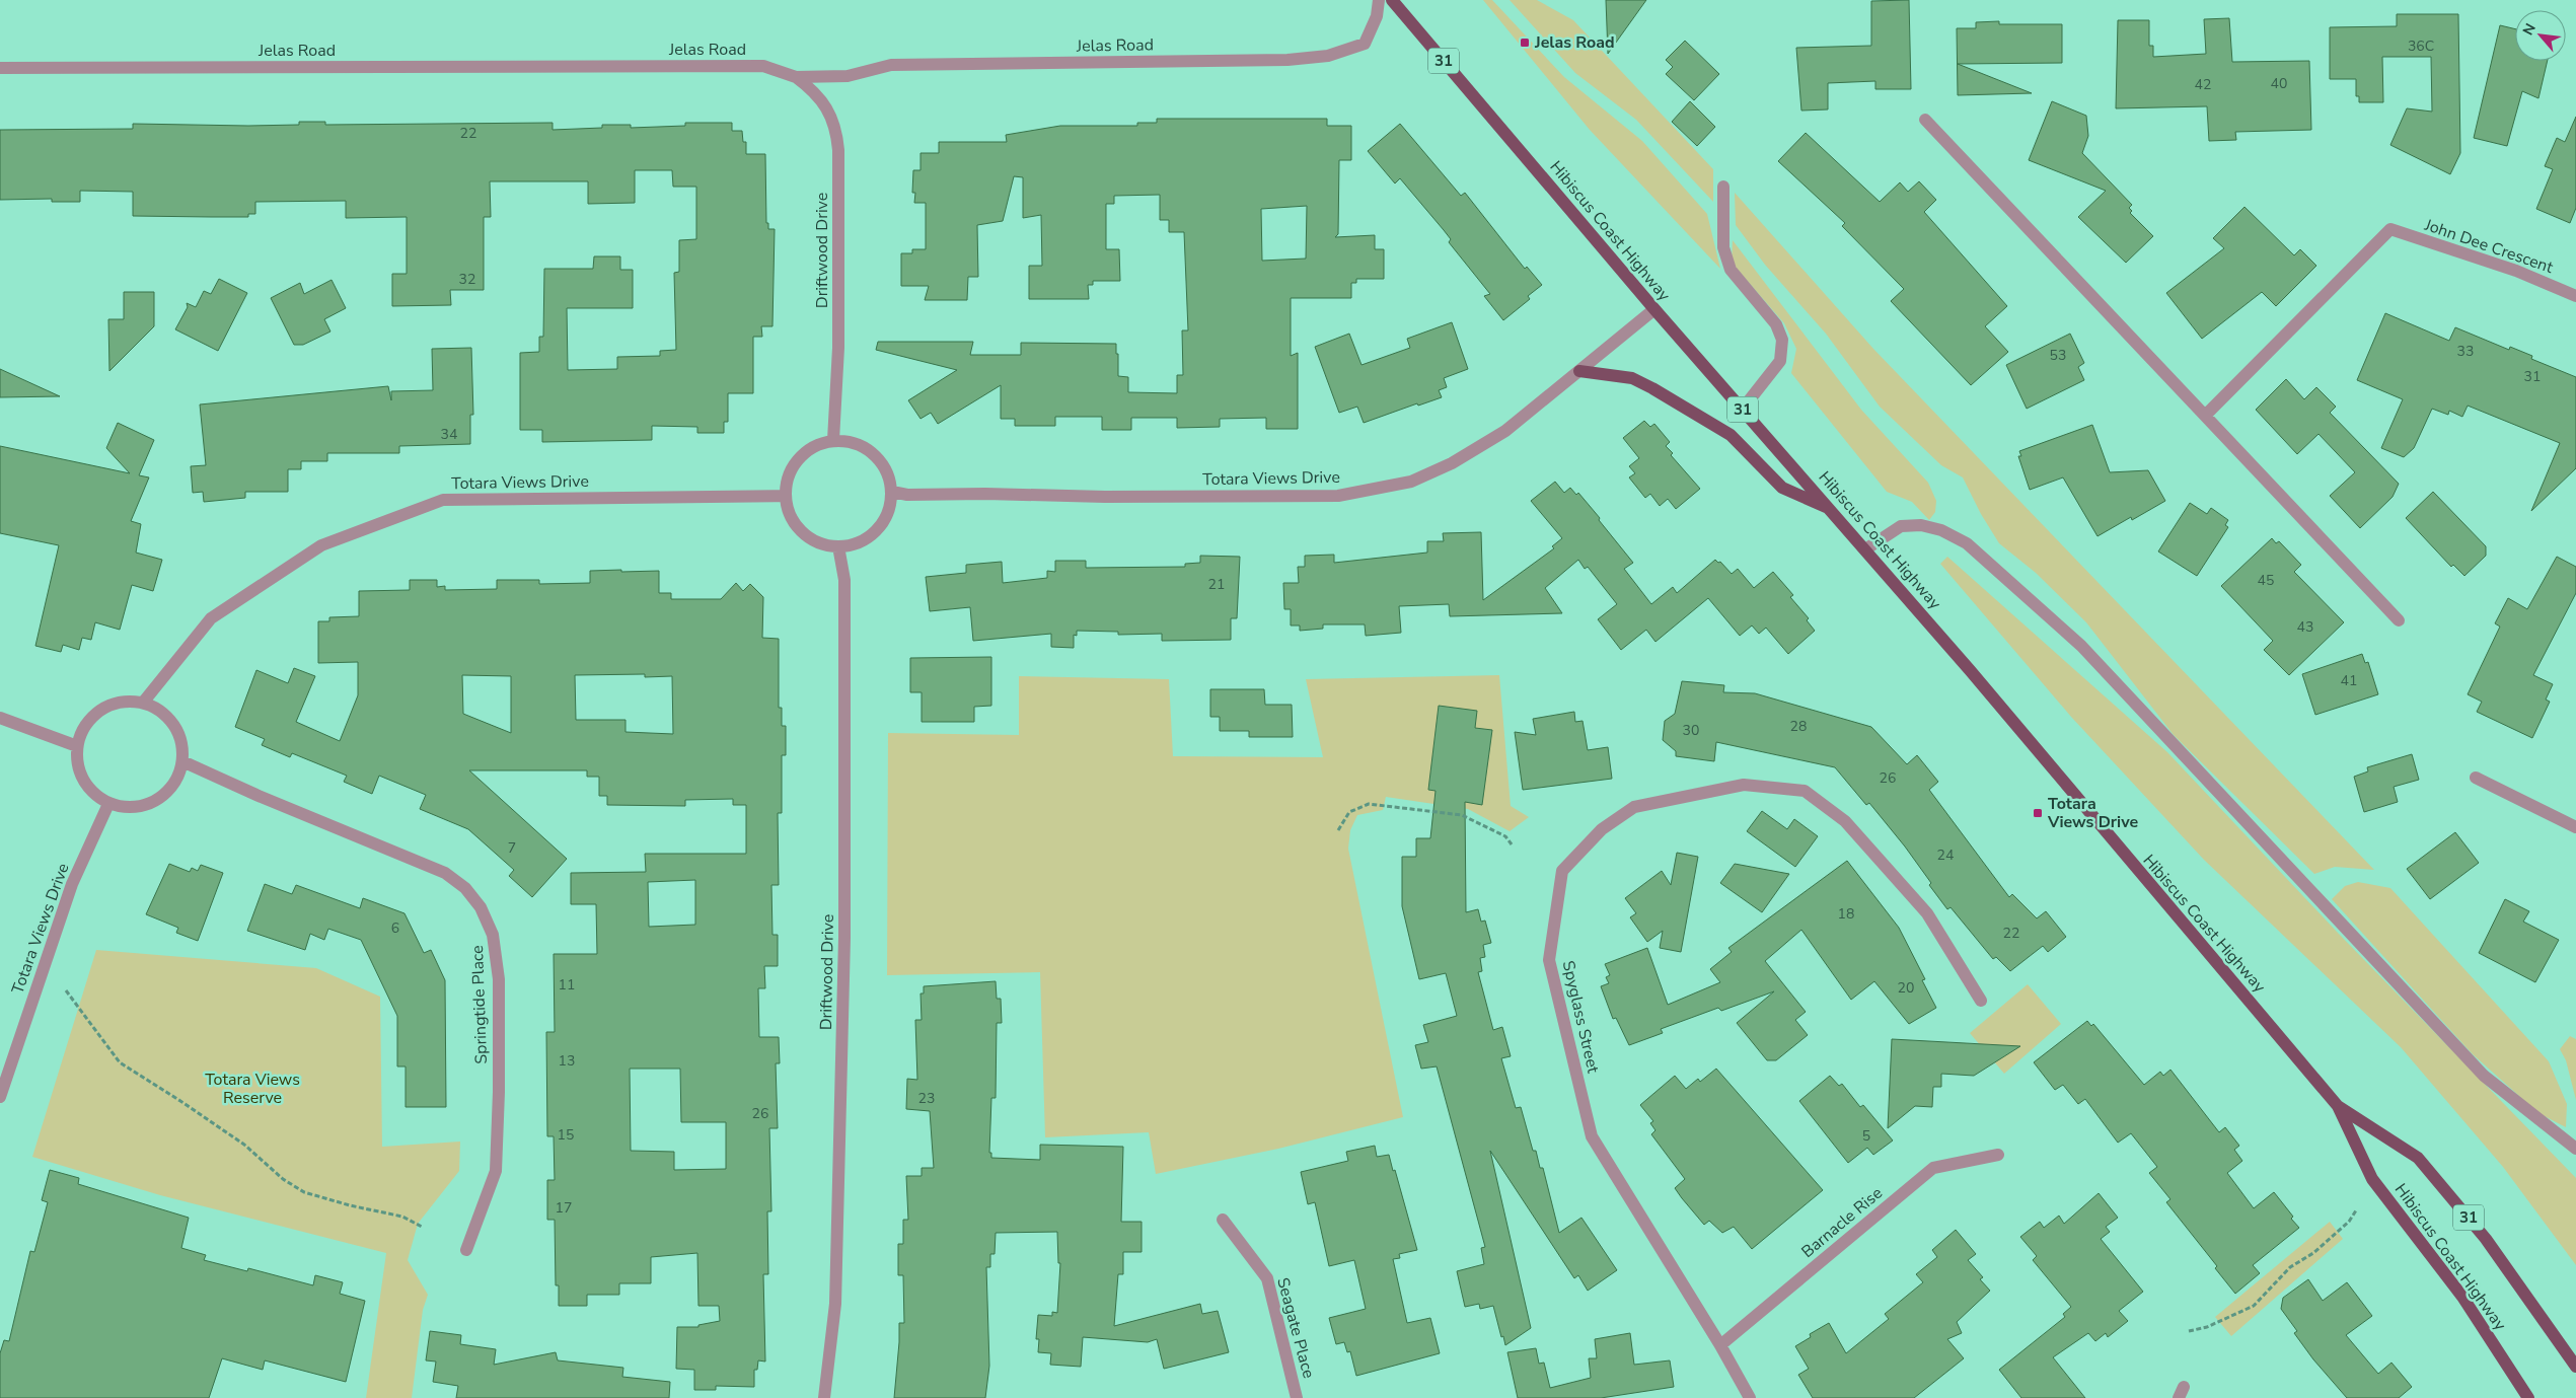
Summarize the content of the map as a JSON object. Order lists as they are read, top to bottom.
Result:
{
  "streets": {
    "main road": ["31", "Hibiscus Coast Highway"],
    "street": [
      "Jelas Road",
      "John Dee Crescent",
      "Driftwood Drive",
      "Totara Views Drive",
      "Springtide Place",
      "Spyglass Street",
      "Barnacle Rise",
      "Seagate Place"
    ]
  },
  "crossings": [
    ["Jelas Road", "Driftwood Drive"],
    ["Hibiscus Coast Highway", "Totara Views Drive"],
    ["Driftwood Drive", "Totara Views Drive"],
    ["Totara Views Drive", "Springtide Place"],
    ["Spyglass Street", "Barnacle Rise"]
  ],
  "parks": ["Totara Views Reserve"],
  "places": {
    "transit": ["Jelas Road", "Totara Views Drive"]
  },
  "house_numbers": [
    "36C",
    "40",
    "42",
    "22",
    "32",
    "33",
    "53",
    "31",
    "34",
    "45",
    "21",
    "43",
    "41",
    "28",
    "30",
    "26",
    "7",
    "24",
    "18",
    "6",
    "22",
    "11",
    "20",
    "13",
    "23",
    "26",
    "15",
    "5",
    "17"
  ],
  "north": "top left"
}
